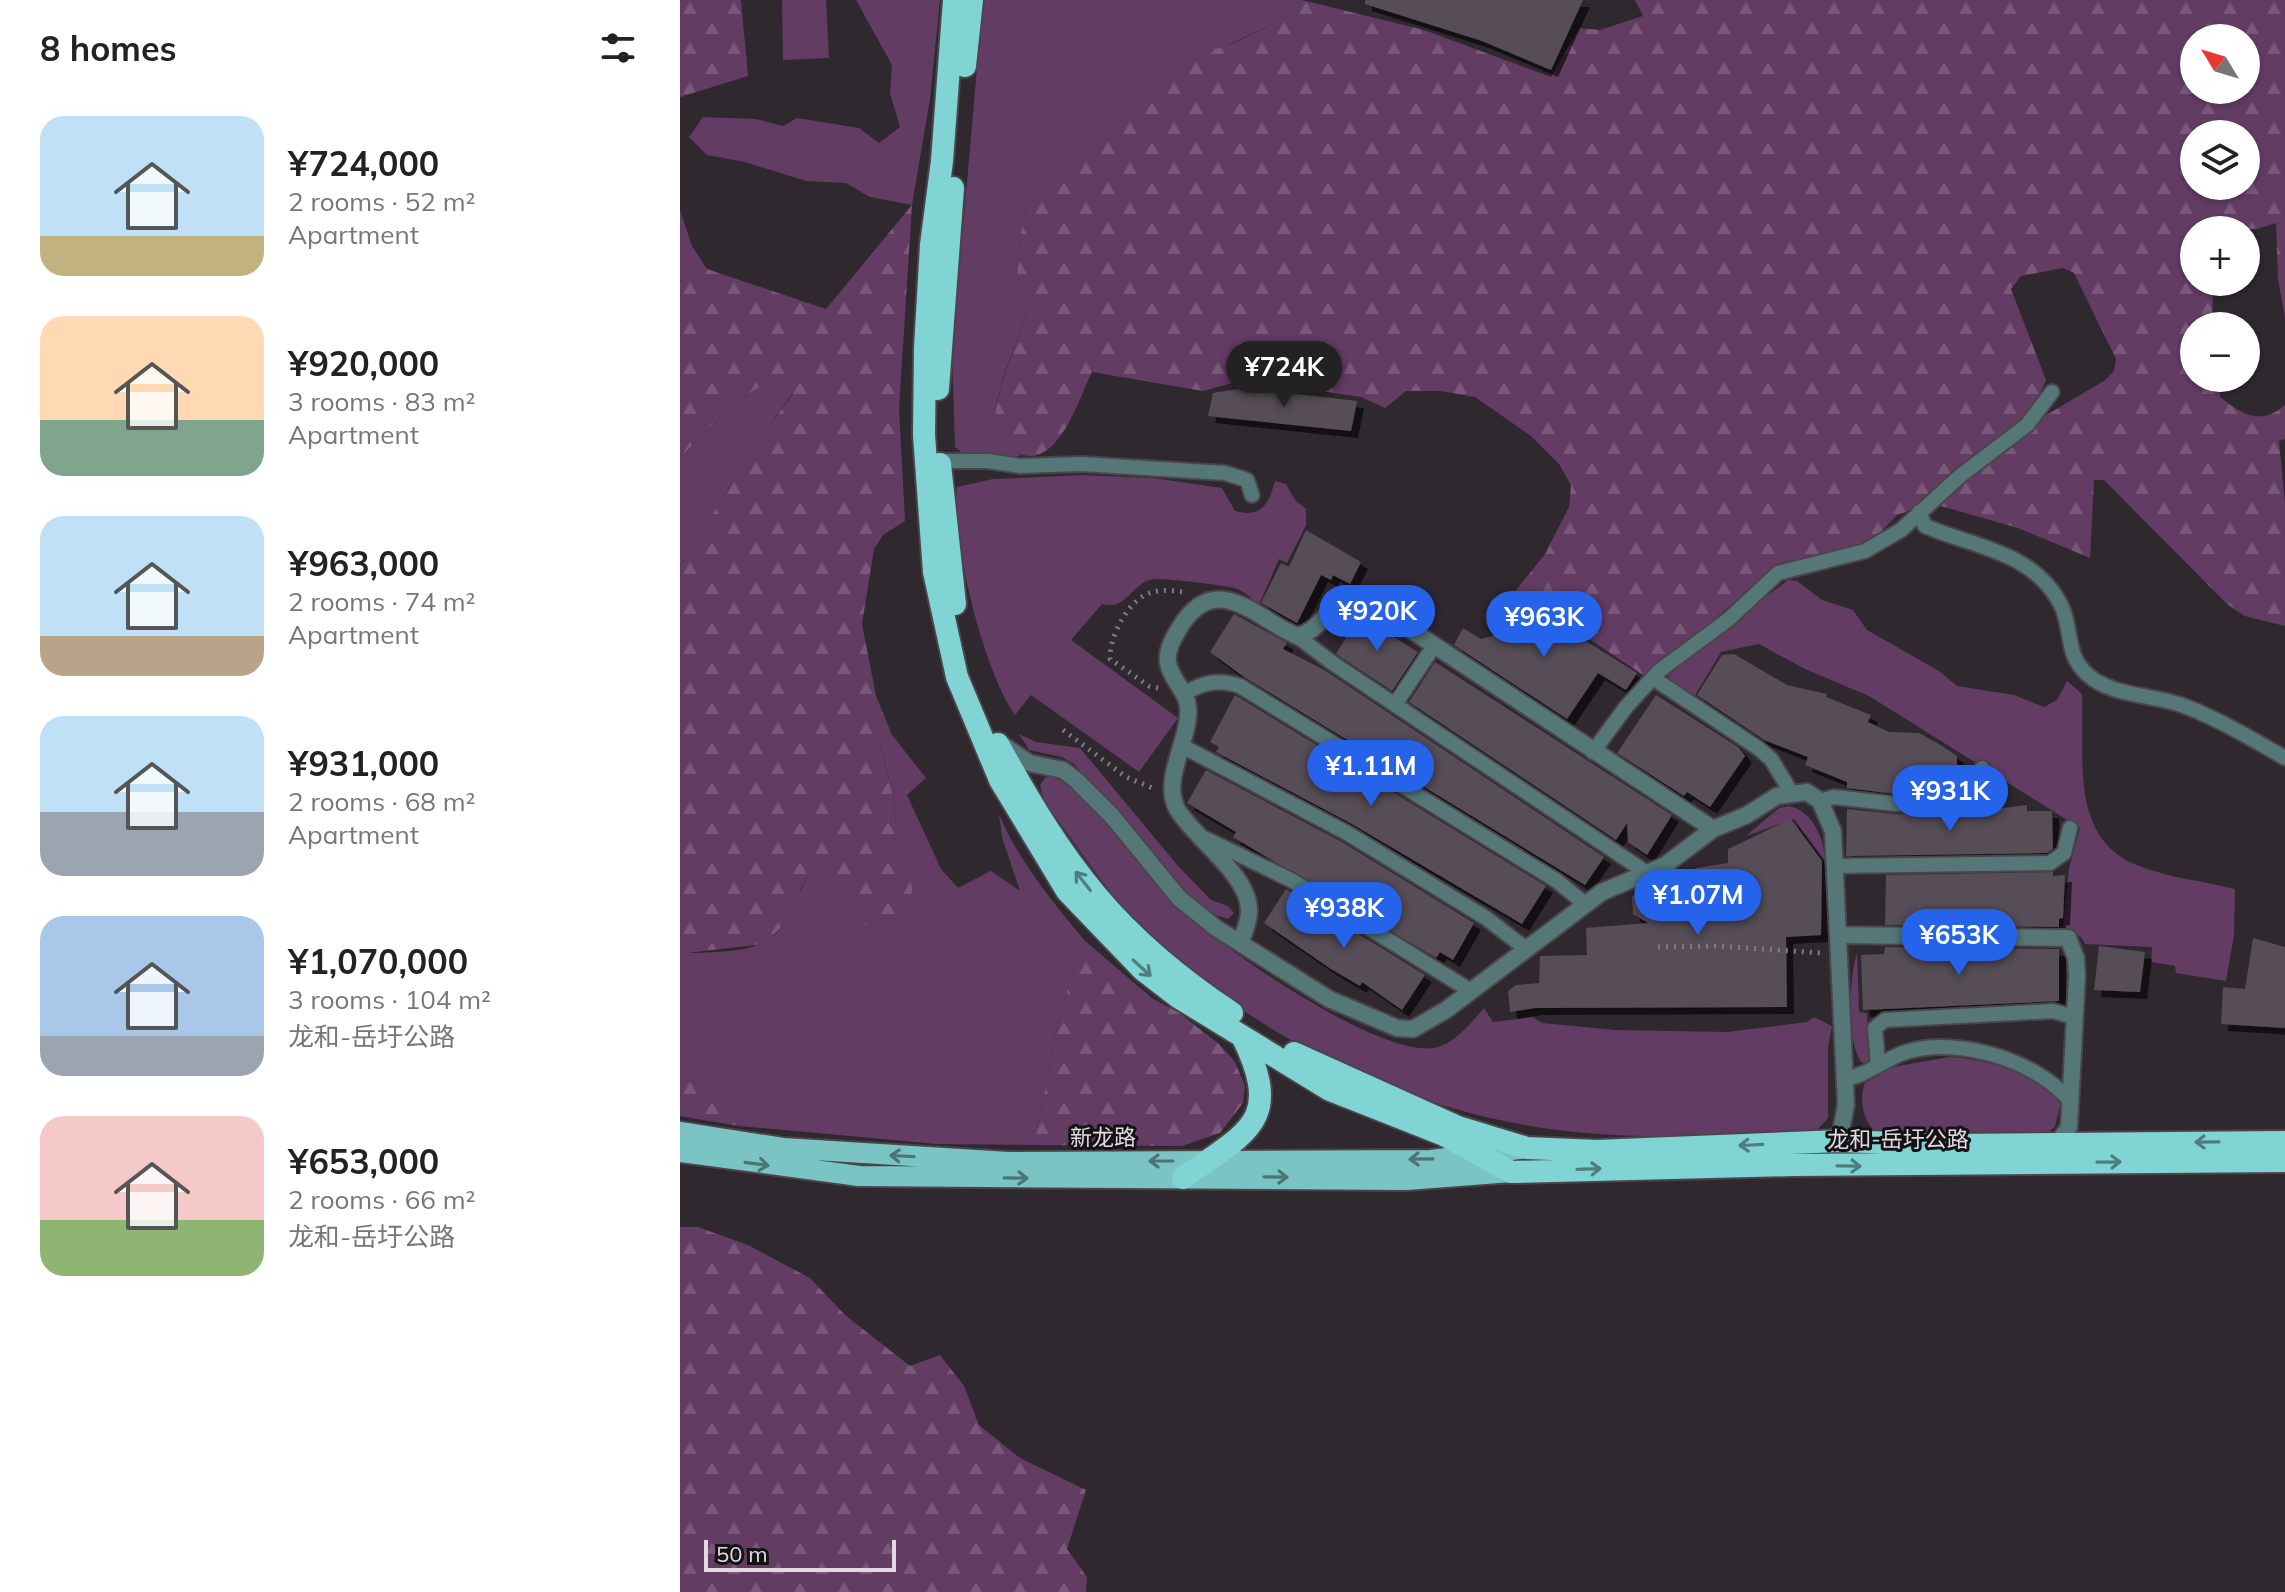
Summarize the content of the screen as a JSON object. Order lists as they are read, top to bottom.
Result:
{
  "streets": {
    "highway": ["龙和-岳圩公路"],
    "main road": ["新龙路"]
  },
  "crossings": [
    ["新龙路", "龙和-岳圩公路"]
  ],
  "scale_bar": "50 m",
  "north": "top left",
  "page": {
    "heading": "8 homes",
    "map_buttons": ["+", "−"],
    "list": [
      {
        "name": "¥724,000",
        "note": "2 rooms · 52 m² · Apartment"
      },
      {
        "name": "¥920,000",
        "note": "3 rooms · 83 m² · Apartment"
      },
      {
        "name": "¥963,000",
        "note": "2 rooms · 74 m² · Apartment"
      },
      {
        "name": "¥931,000",
        "note": "2 rooms · 68 m² · Apartment"
      },
      {
        "name": "¥1,070,000",
        "note": "3 rooms · 104 m² · 龙和-岳圩公路"
      },
      {
        "name": "¥653,000",
        "note": "2 rooms · 66 m² · 龙和-岳圩公路"
      }
    ],
    "price": [
      "¥724K",
      "¥920K",
      "¥963K",
      "¥1.11M",
      "¥931K",
      "¥1.07M",
      "¥938K",
      "¥653K"
    ],
    "scale": "50 m"
  }
}
